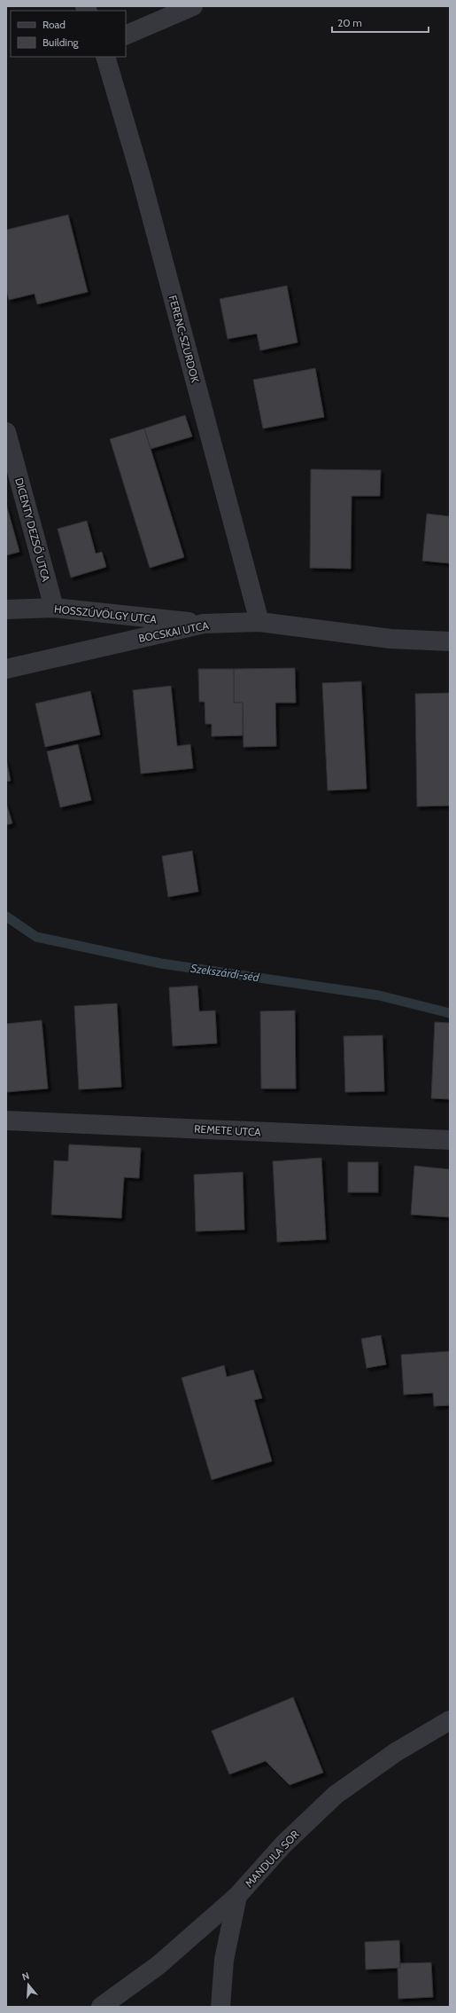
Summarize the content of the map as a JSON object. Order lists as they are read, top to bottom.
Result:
{
  "streets": {
    "street": [
      "FERENC-SZURDOK",
      "DICENTY DEZSŐ UTCA",
      "HOSSZÚVÖLGY UTCA",
      "BOCSKAI UTCA",
      "REMETE UTCA",
      "MANDULA SOR"
    ]
  },
  "crossings": [
    ["FERENC-SZURDOK", "BOCSKAI UTCA"],
    ["DICENTY DEZSŐ UTCA", "HOSSZÚVÖLGY UTCA"],
    ["HOSSZÚVÖLGY UTCA", "BOCSKAI UTCA"]
  ],
  "water": ["Szekszárdi-séd"],
  "legend": ["Road", "Building"],
  "scale_bar": "20 m",
  "north": "top"
}
